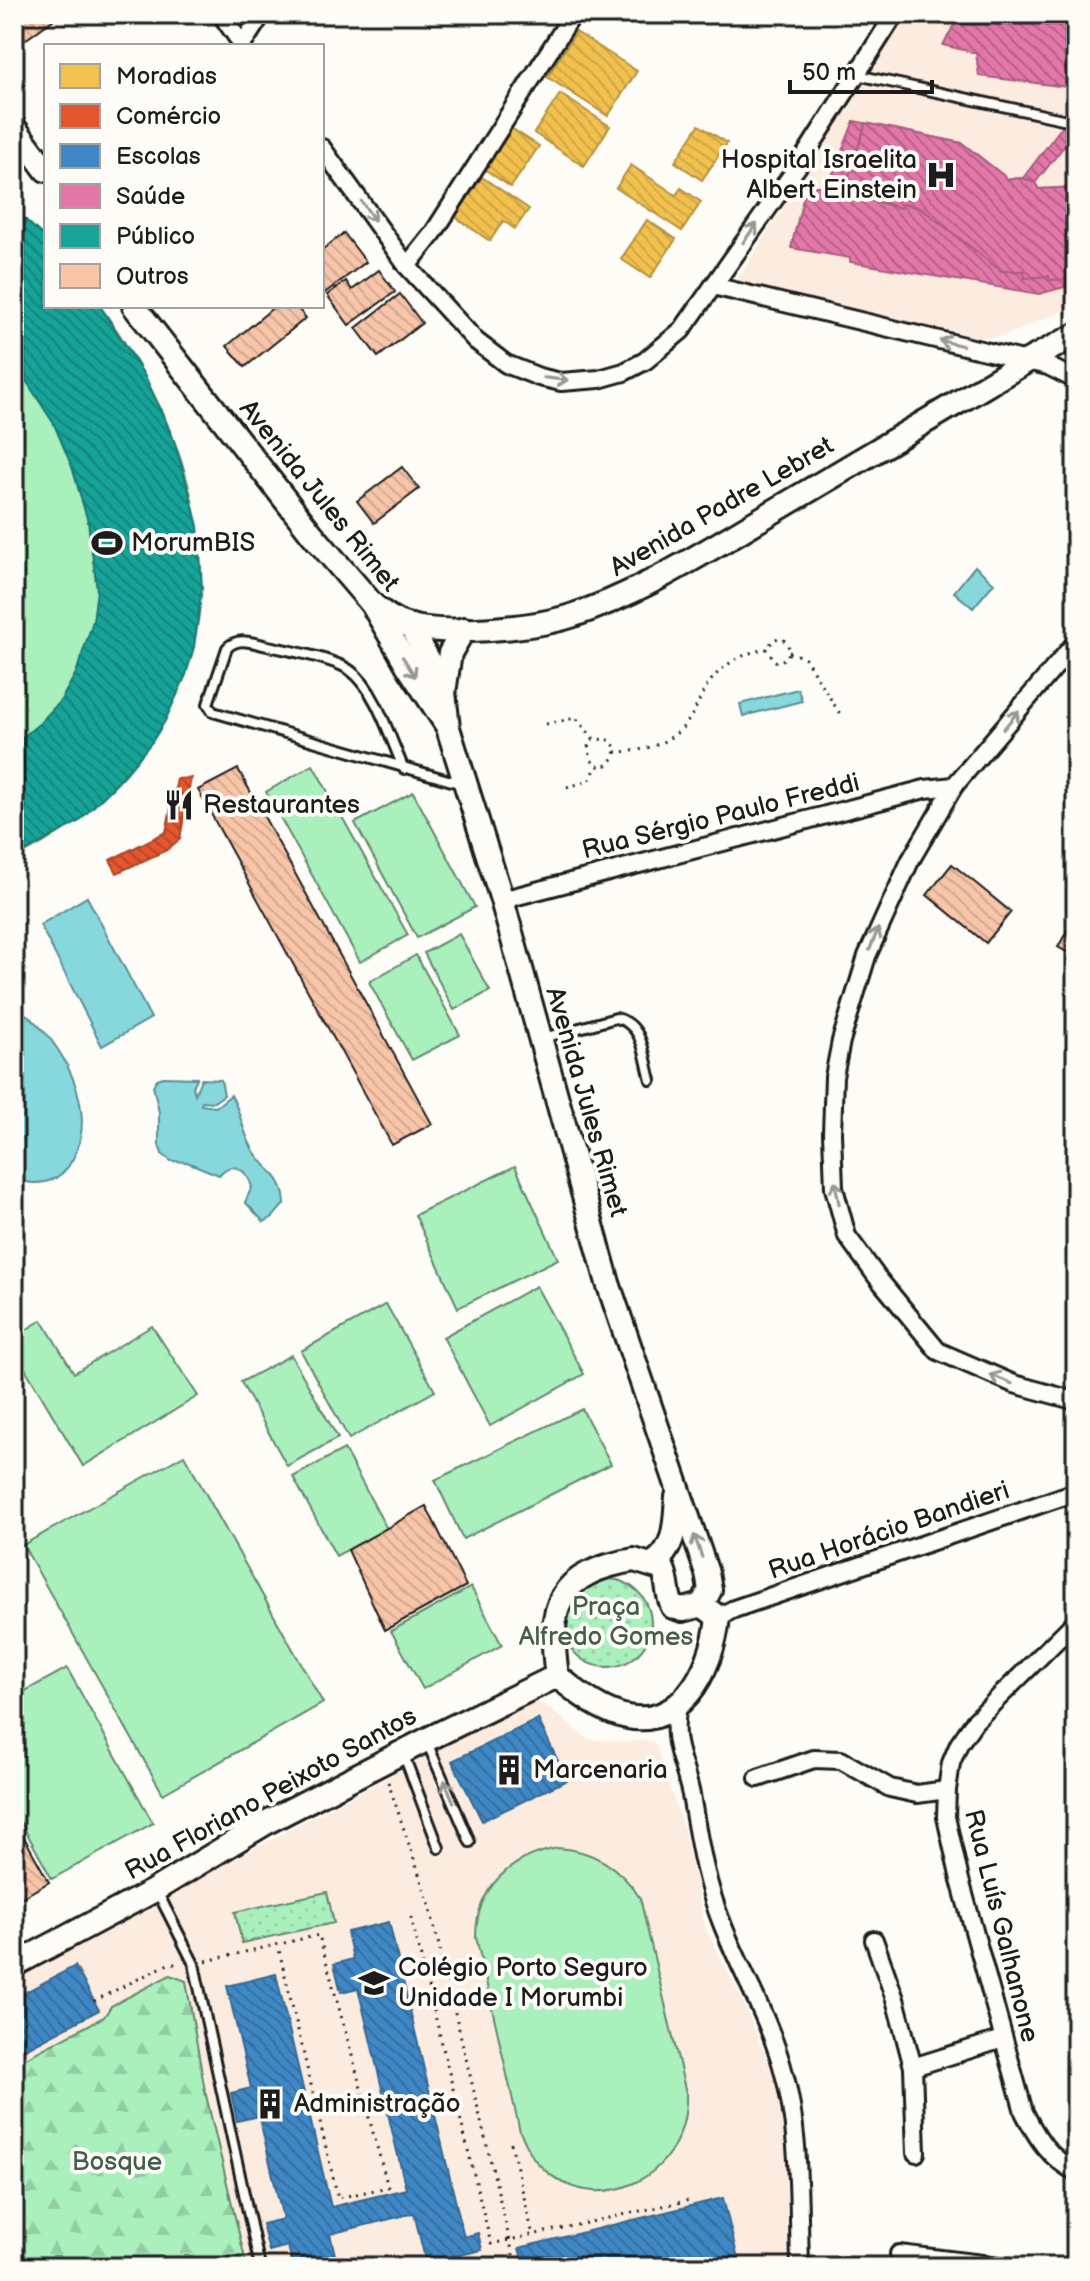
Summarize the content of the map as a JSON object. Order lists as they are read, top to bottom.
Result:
{
  "streets": {
    "street": [
      "Avenida Jules Rimet",
      "Avenida Padre Lebret",
      "Rua Sérgio Paulo Freddi",
      "Rua Horácio Bandieri",
      "Rua Floriano Peixoto Santos",
      "Rua Luís Galhanone"
    ]
  },
  "crossings": [
    ["Avenida Jules Rimet", "Avenida Padre Lebret"],
    ["Avenida Jules Rimet", "Rua Sérgio Paulo Freddi"],
    ["Avenida Jules Rimet", "Rua Horácio Bandieri"],
    ["Avenida Jules Rimet", "Rua Floriano Peixoto Santos"],
    ["Rua Horácio Bandieri", "Rua Floriano Peixoto Santos"]
  ],
  "parks": ["Praça Alfredo Gomes", "Bosque"],
  "places": {
    "hospital": ["Hospital Israelita Albert Einstein"],
    "sports": ["MorumBIS"],
    "restaurant": ["Restaurantes"],
    "building": ["Marcenaria", "Administração"],
    "school or university": ["Colégio Porto Seguro Unidade I Morumbi"]
  },
  "legend": [
    "Moradias",
    "Comércio",
    "Escolas",
    "Saúde",
    "Público",
    "Outros"
  ],
  "scale_bar": "50 m"
}
